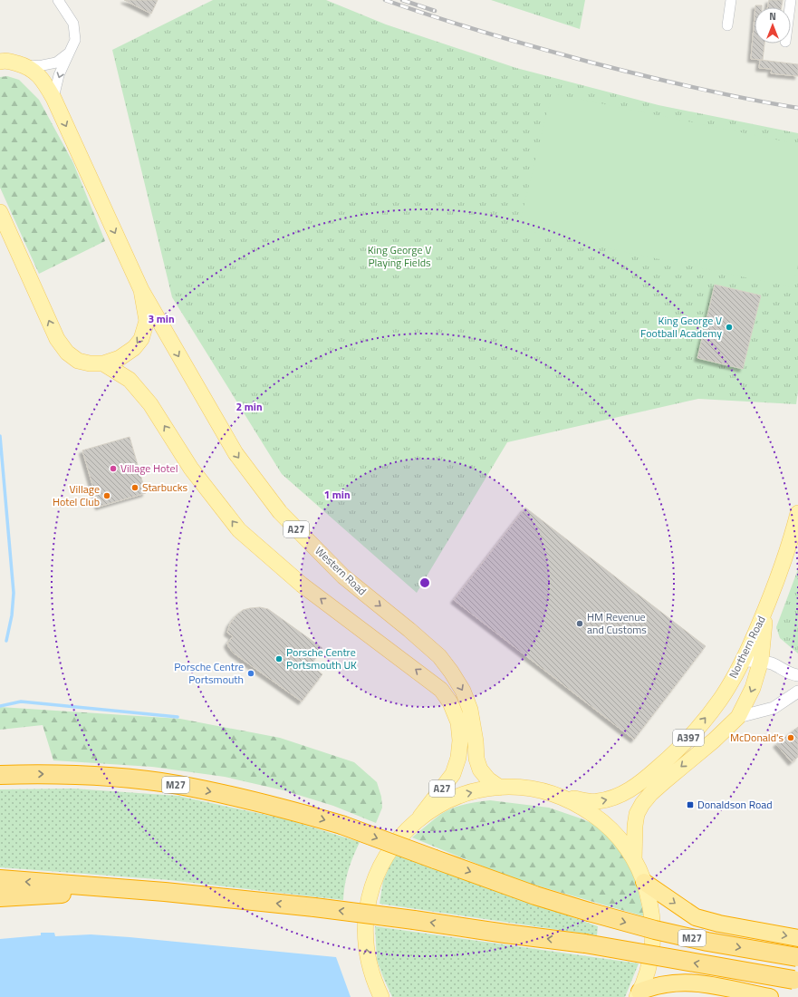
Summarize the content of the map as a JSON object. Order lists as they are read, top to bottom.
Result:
{
  "streets": {
    "highway": ["M27"],
    "main road": [
      "A27",
      "Western Road",
      "Northern Road",
      "A397"
    ]
  },
  "one_way": ["Western Road"],
  "parks": ["King George V Playing Fields"],
  "places": {
    "other": [
      "King George V Football Academy",
      "Village Hotel",
      "Starbucks",
      "Village Hotel Club",
      "HM Revenue and Customs",
      "Porsche Centre Portsmouth UK",
      "Porsche Centre Portsmouth",
      "McDonald's"
    ],
    "transit": ["Donaldson Road"]
  },
  "north": "top",
  "rings": ["3 min", "2 min", "1 min"]
}
